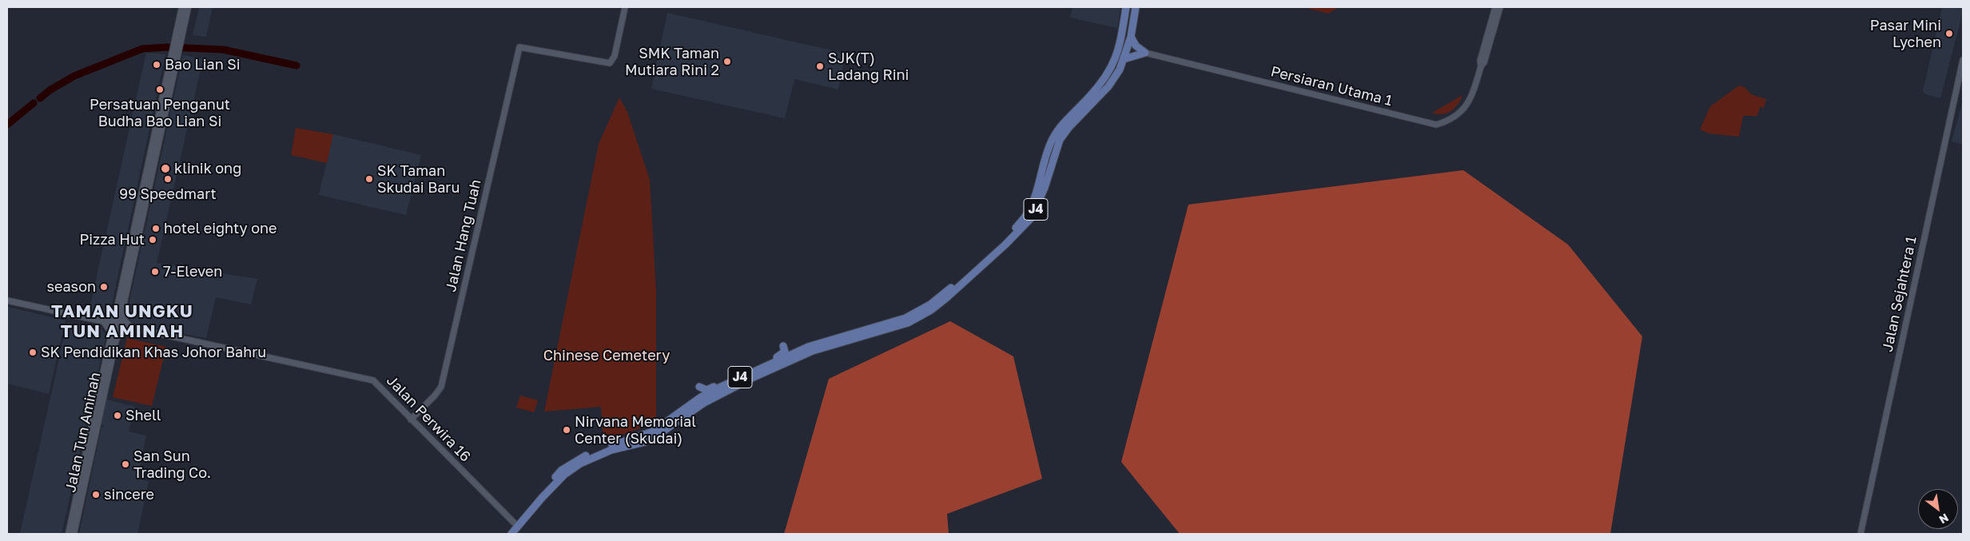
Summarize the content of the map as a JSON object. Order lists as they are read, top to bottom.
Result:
{
  "streets": {
    "main road": ["J4", "Jalan Tun Aminah"],
    "street": [
      "Persiaran Utama 1",
      "Jalan Hang Tuah",
      "Jalan Sejahtera 1",
      "Jalan Perwira 16"
    ]
  },
  "crossings": [
    ["J4", "Jalan Perwira 16"],
    ["Jalan Hang Tuah", "Jalan Perwira 16"],
    ["Jalan Perwira 16", "Jalan Tun Aminah"]
  ],
  "districts": ["TAMAN UNGKU TUN AMINAH"],
  "parks": ["Chinese Cemetery"],
  "places": [
    "Pasar Mini Lychen",
    "SMK Taman Mutiara Rini 2",
    "Bao Lian Si",
    "SJK(T) Ladang Rini",
    "Persatuan Penganut Budha Bao Lian Si",
    "klinik ong",
    "99 Speedmart",
    "SK Taman Skudai Baru",
    "hotel eighty one",
    "Pizza Hut",
    "7-Eleven",
    "season",
    "SK Pendidikan Khas Johor Bahru",
    "Shell",
    "Nirvana Memorial Center (Skudai)",
    "San Sun Trading Co.",
    "sincere"
  ],
  "north": "bottom right"
}
